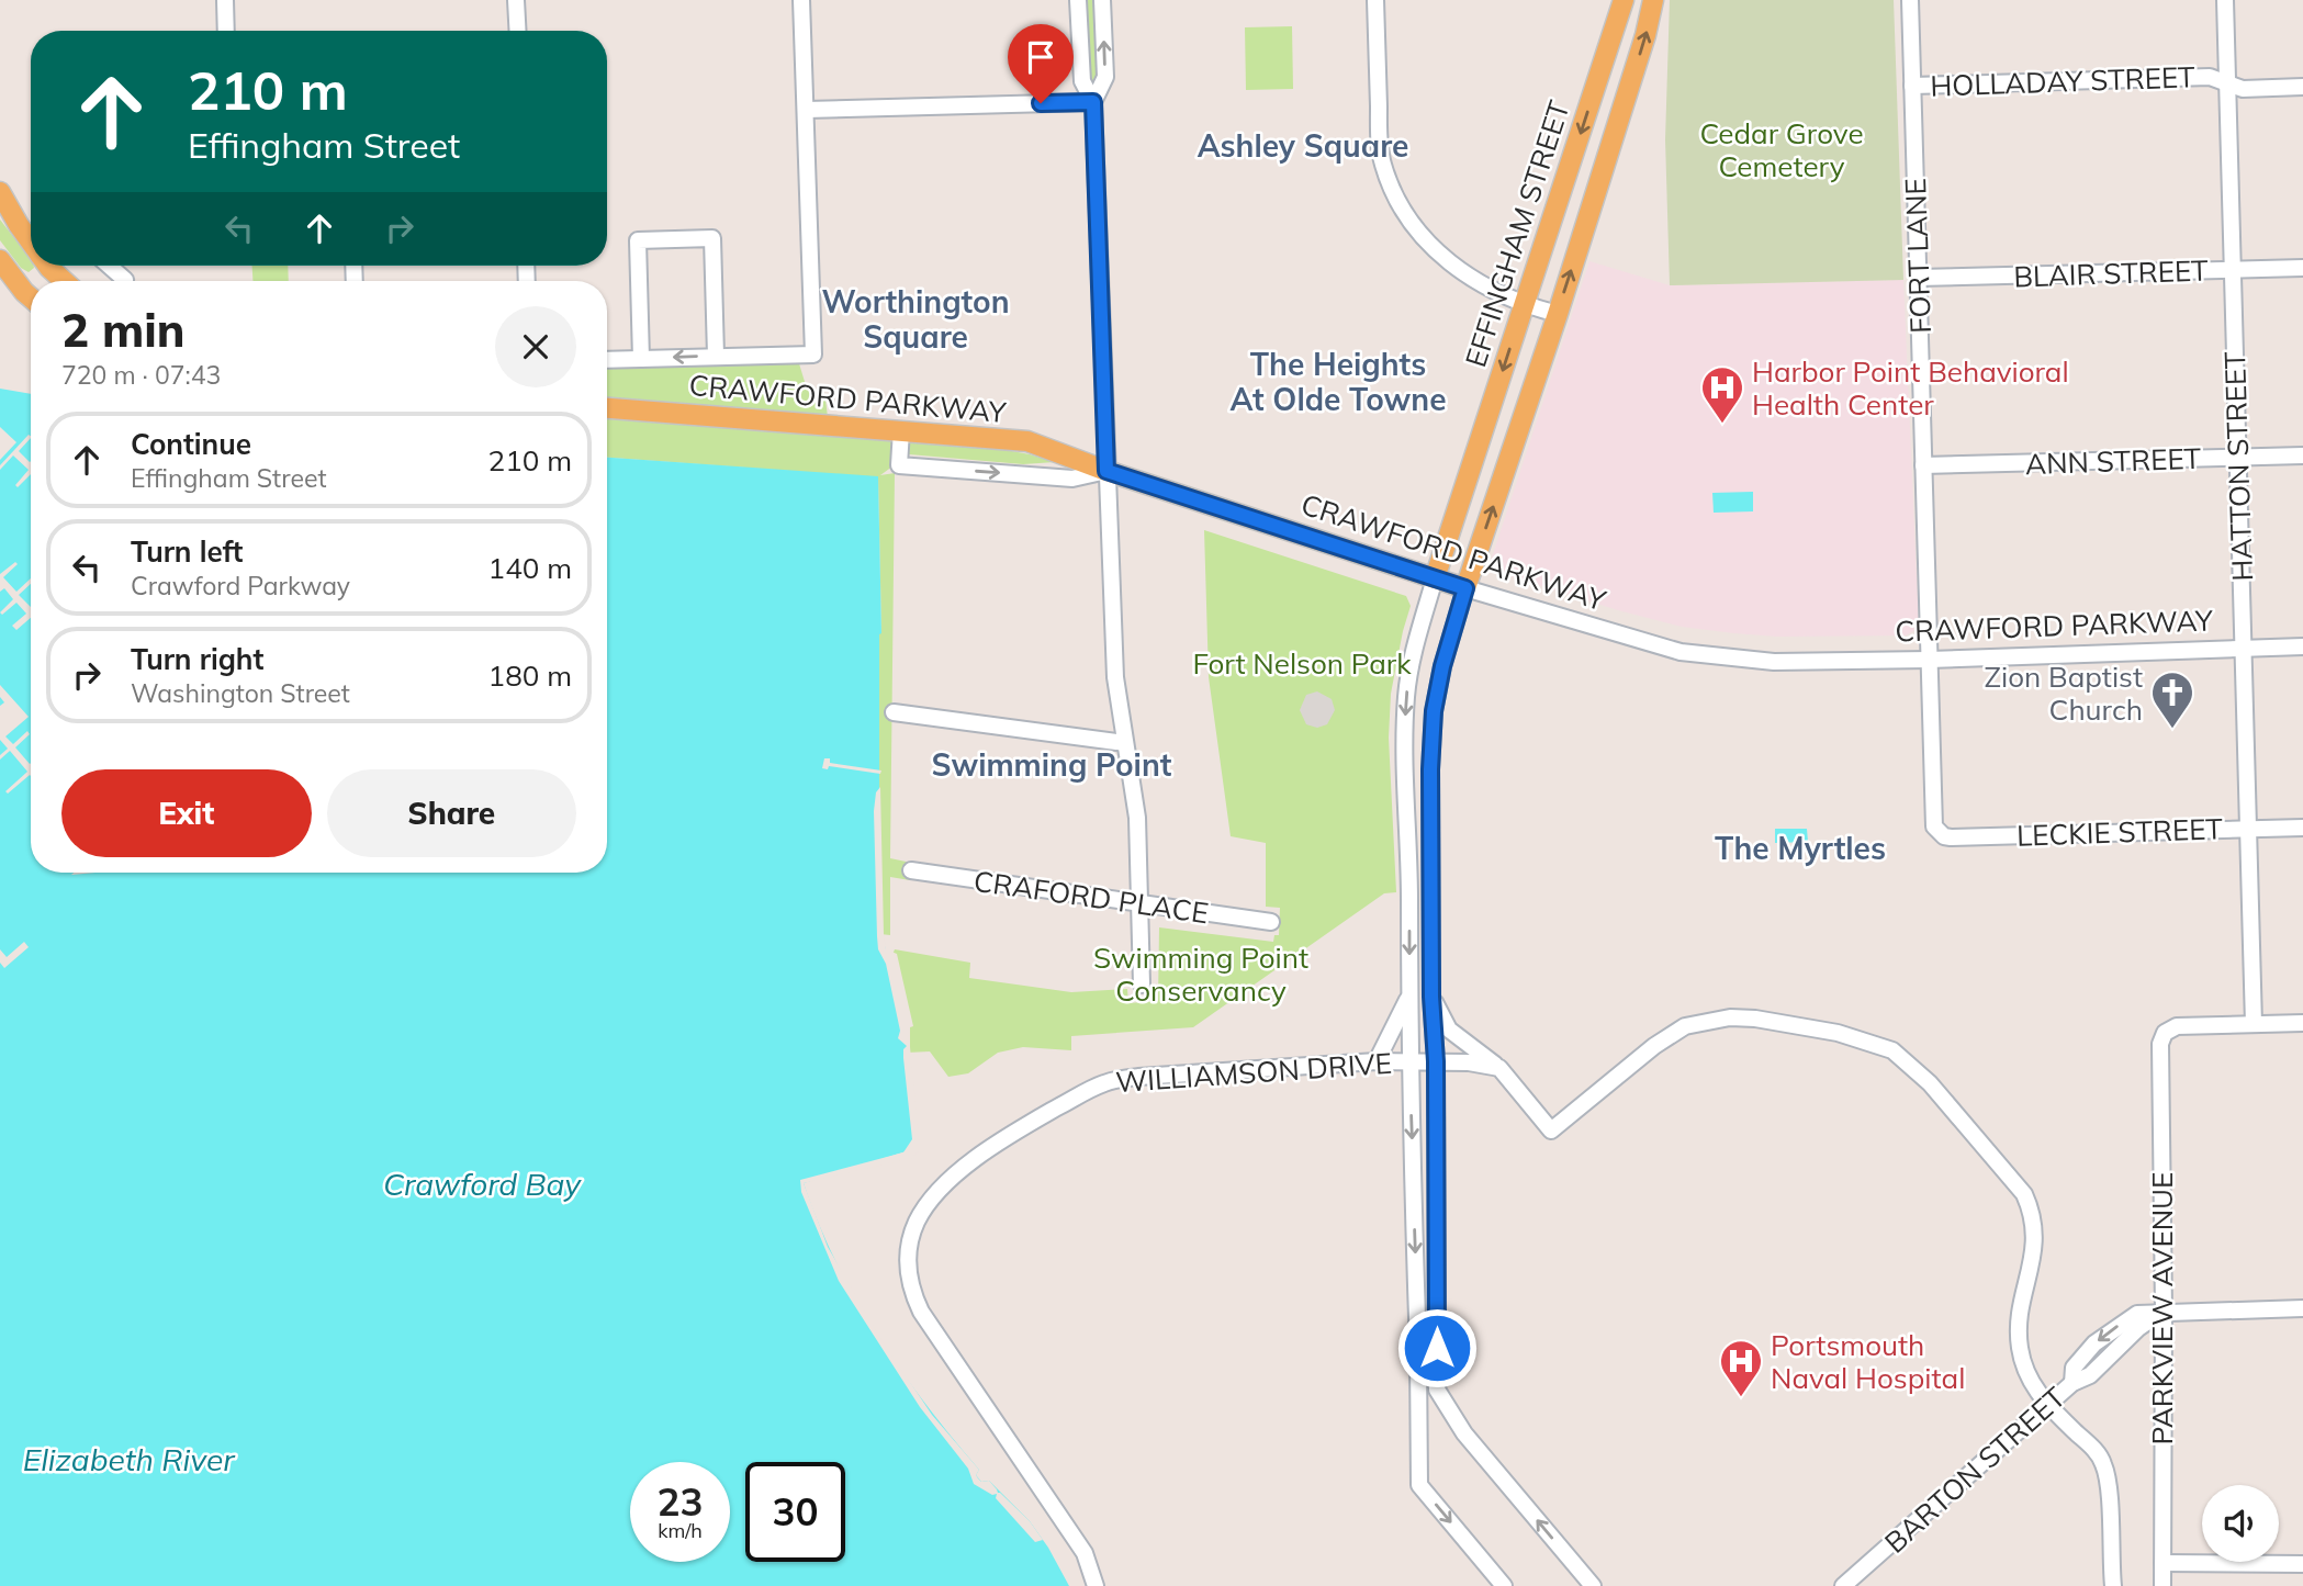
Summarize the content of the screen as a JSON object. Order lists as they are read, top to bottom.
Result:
{
  "streets": {
    "main road": ["EFFINGHAM STREET", "CRAWFORD PARKWAY"],
    "street": [
      "HOLLADAY STREET",
      "FORT LANE",
      "BLAIR STREET",
      "ANN STREET",
      "HATTON STREET",
      "LECKIE STREET",
      "CRAFORD PLACE",
      "WILLIAMSON DRIVE",
      "PARKVIEW AVENUE",
      "BARTON STREET"
    ]
  },
  "crossings": [
    ["HOLLADAY STREET", "FORT LANE"],
    ["HOLLADAY STREET", "HATTON STREET"],
    ["EFFINGHAM STREET", "CRAWFORD PARKWAY"],
    ["EFFINGHAM STREET", "WILLIAMSON DRIVE"],
    ["FORT LANE", "BLAIR STREET"],
    ["FORT LANE", "CRAWFORD PARKWAY"],
    ["FORT LANE", "ANN STREET"],
    ["FORT LANE", "LECKIE STREET"],
    ["BLAIR STREET", "HATTON STREET"],
    ["CRAWFORD PARKWAY", "HATTON STREET"],
    ["ANN STREET", "HATTON STREET"],
    ["HATTON STREET", "LECKIE STREET"],
    ["HATTON STREET", "PARKVIEW AVENUE"],
    ["PARKVIEW AVENUE", "BARTON STREET"]
  ],
  "districts": [
    "Ashley Square",
    "Worthington Square",
    "The Heights At Olde Towne",
    "Swimming Point",
    "The Myrtles"
  ],
  "water": ["Crawford Bay", "Elizabeth River"],
  "parks": ["Cedar Grove Cemetery", "Fort Nelson Park", "Swimming Point Conservancy"],
  "places": {
    "hospital": ["Harbor Point Behavioral Health Center", "Portsmouth Naval Hospital"],
    "church": ["Zion Baptist Church"]
  },
  "page": {
    "turn": ["210 m", "Effingham Street"],
    "heading": ["2 min", "720 m · 07:43"],
    "list": [
      {
        "name": "Continue",
        "note": "Effingham Street",
        "value": "210 m"
      },
      {
        "name": "Turn left",
        "note": "Crawford Parkway",
        "value": "140 m"
      },
      {
        "name": "Turn right",
        "note": "Washington Street",
        "value": "180 m"
      }
    ],
    "buttons": ["Exit", "Share"],
    "speed": "23 km/h",
    "limit": "30"
  }
}
